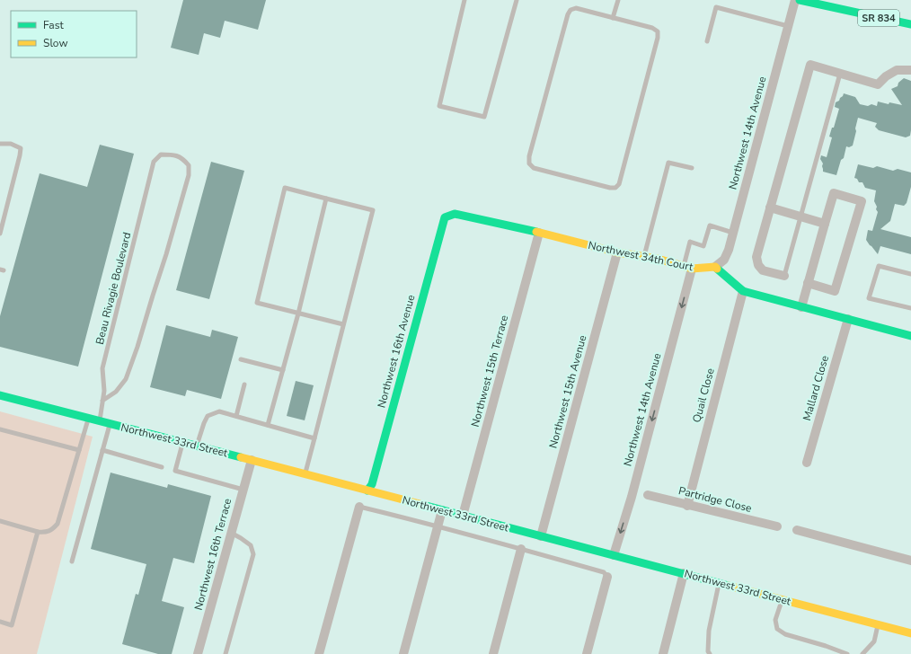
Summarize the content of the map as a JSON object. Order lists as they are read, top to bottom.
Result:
{
  "streets": {
    "street": [
      "SR 834",
      "Northwest 14th Avenue",
      "Northwest 34th Court",
      "Northwest 16th Avenue",
      "Northwest 15th Terrace",
      "Mallard Close",
      "Northwest 15th Avenue",
      "Quail Close",
      "Northwest 33rd Street",
      "Partridge Close",
      "Northwest 16th Terrace"
    ],
    "lane": ["Beau Rivagie Boulevard"]
  },
  "crossings": [
    ["Northwest 14th Avenue", "Northwest 34th Court"],
    ["Northwest 14th Avenue", "Northwest 33rd Street"],
    ["Northwest 34th Court", "Northwest 16th Avenue"],
    ["Northwest 34th Court", "Northwest 15th Terrace"],
    ["Northwest 34th Court", "Northwest 15th Avenue"],
    ["Beau Rivagie Boulevard", "Northwest 33rd Street"],
    ["Northwest 16th Avenue", "Northwest 33rd Street"],
    ["Northwest 15th Terrace", "Northwest 33rd Street"],
    ["Northwest 15th Avenue", "Northwest 33rd Street"],
    ["Quail Close", "Partridge Close"],
    ["Northwest 33rd Street", "Northwest 16th Terrace"]
  ],
  "one_way": ["Northwest 14th Avenue"],
  "legend": ["Fast", "Slow"]
}
